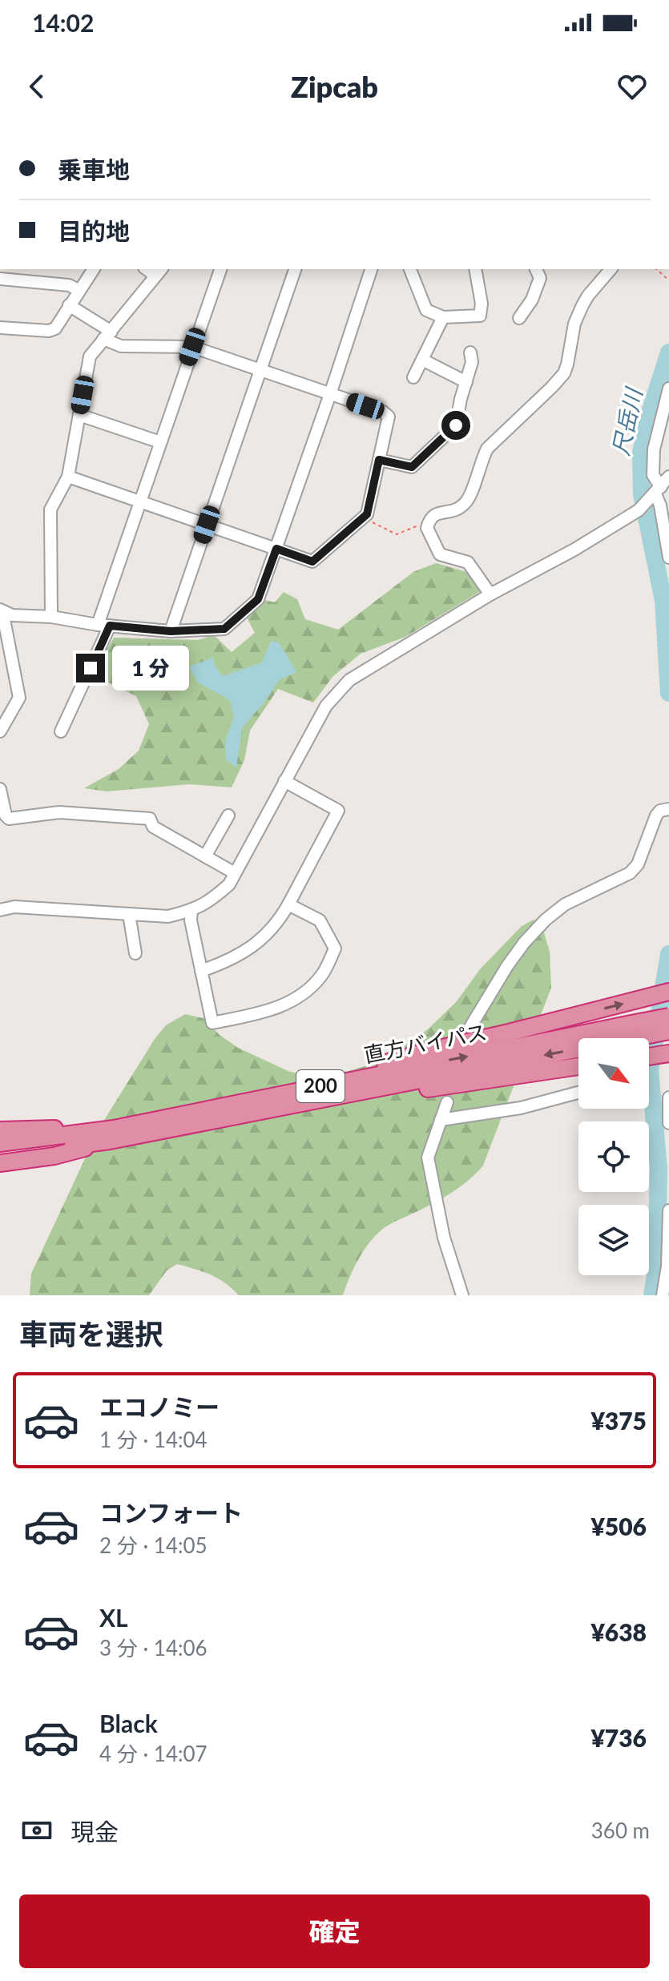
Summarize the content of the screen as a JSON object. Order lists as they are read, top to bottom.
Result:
{
  "streets": {
    "highway": ["直方バイパス", "200"]
  },
  "water": ["尺岳川"],
  "north": "bottom right",
  "page": {
    "status": "14:02",
    "header": "Zipcab",
    "banner": ["乗車地", "目的地"],
    "bubble": "1 分",
    "heading": "車両を選択",
    "list": [
      {
        "name": "エコノミー",
        "note": "1 分 · 14:04",
        "value": "¥375"
      },
      {
        "name": "コンフォート",
        "note": "2 分 · 14:05",
        "value": "¥506"
      },
      {
        "name": "XL",
        "note": "3 分 · 14:06",
        "value": "¥638"
      },
      {
        "name": "Black",
        "note": "4 分 · 14:07",
        "value": "¥736"
      }
    ],
    "pay": ["現金", "360 m"],
    "buttons": "確定"
  }
}
